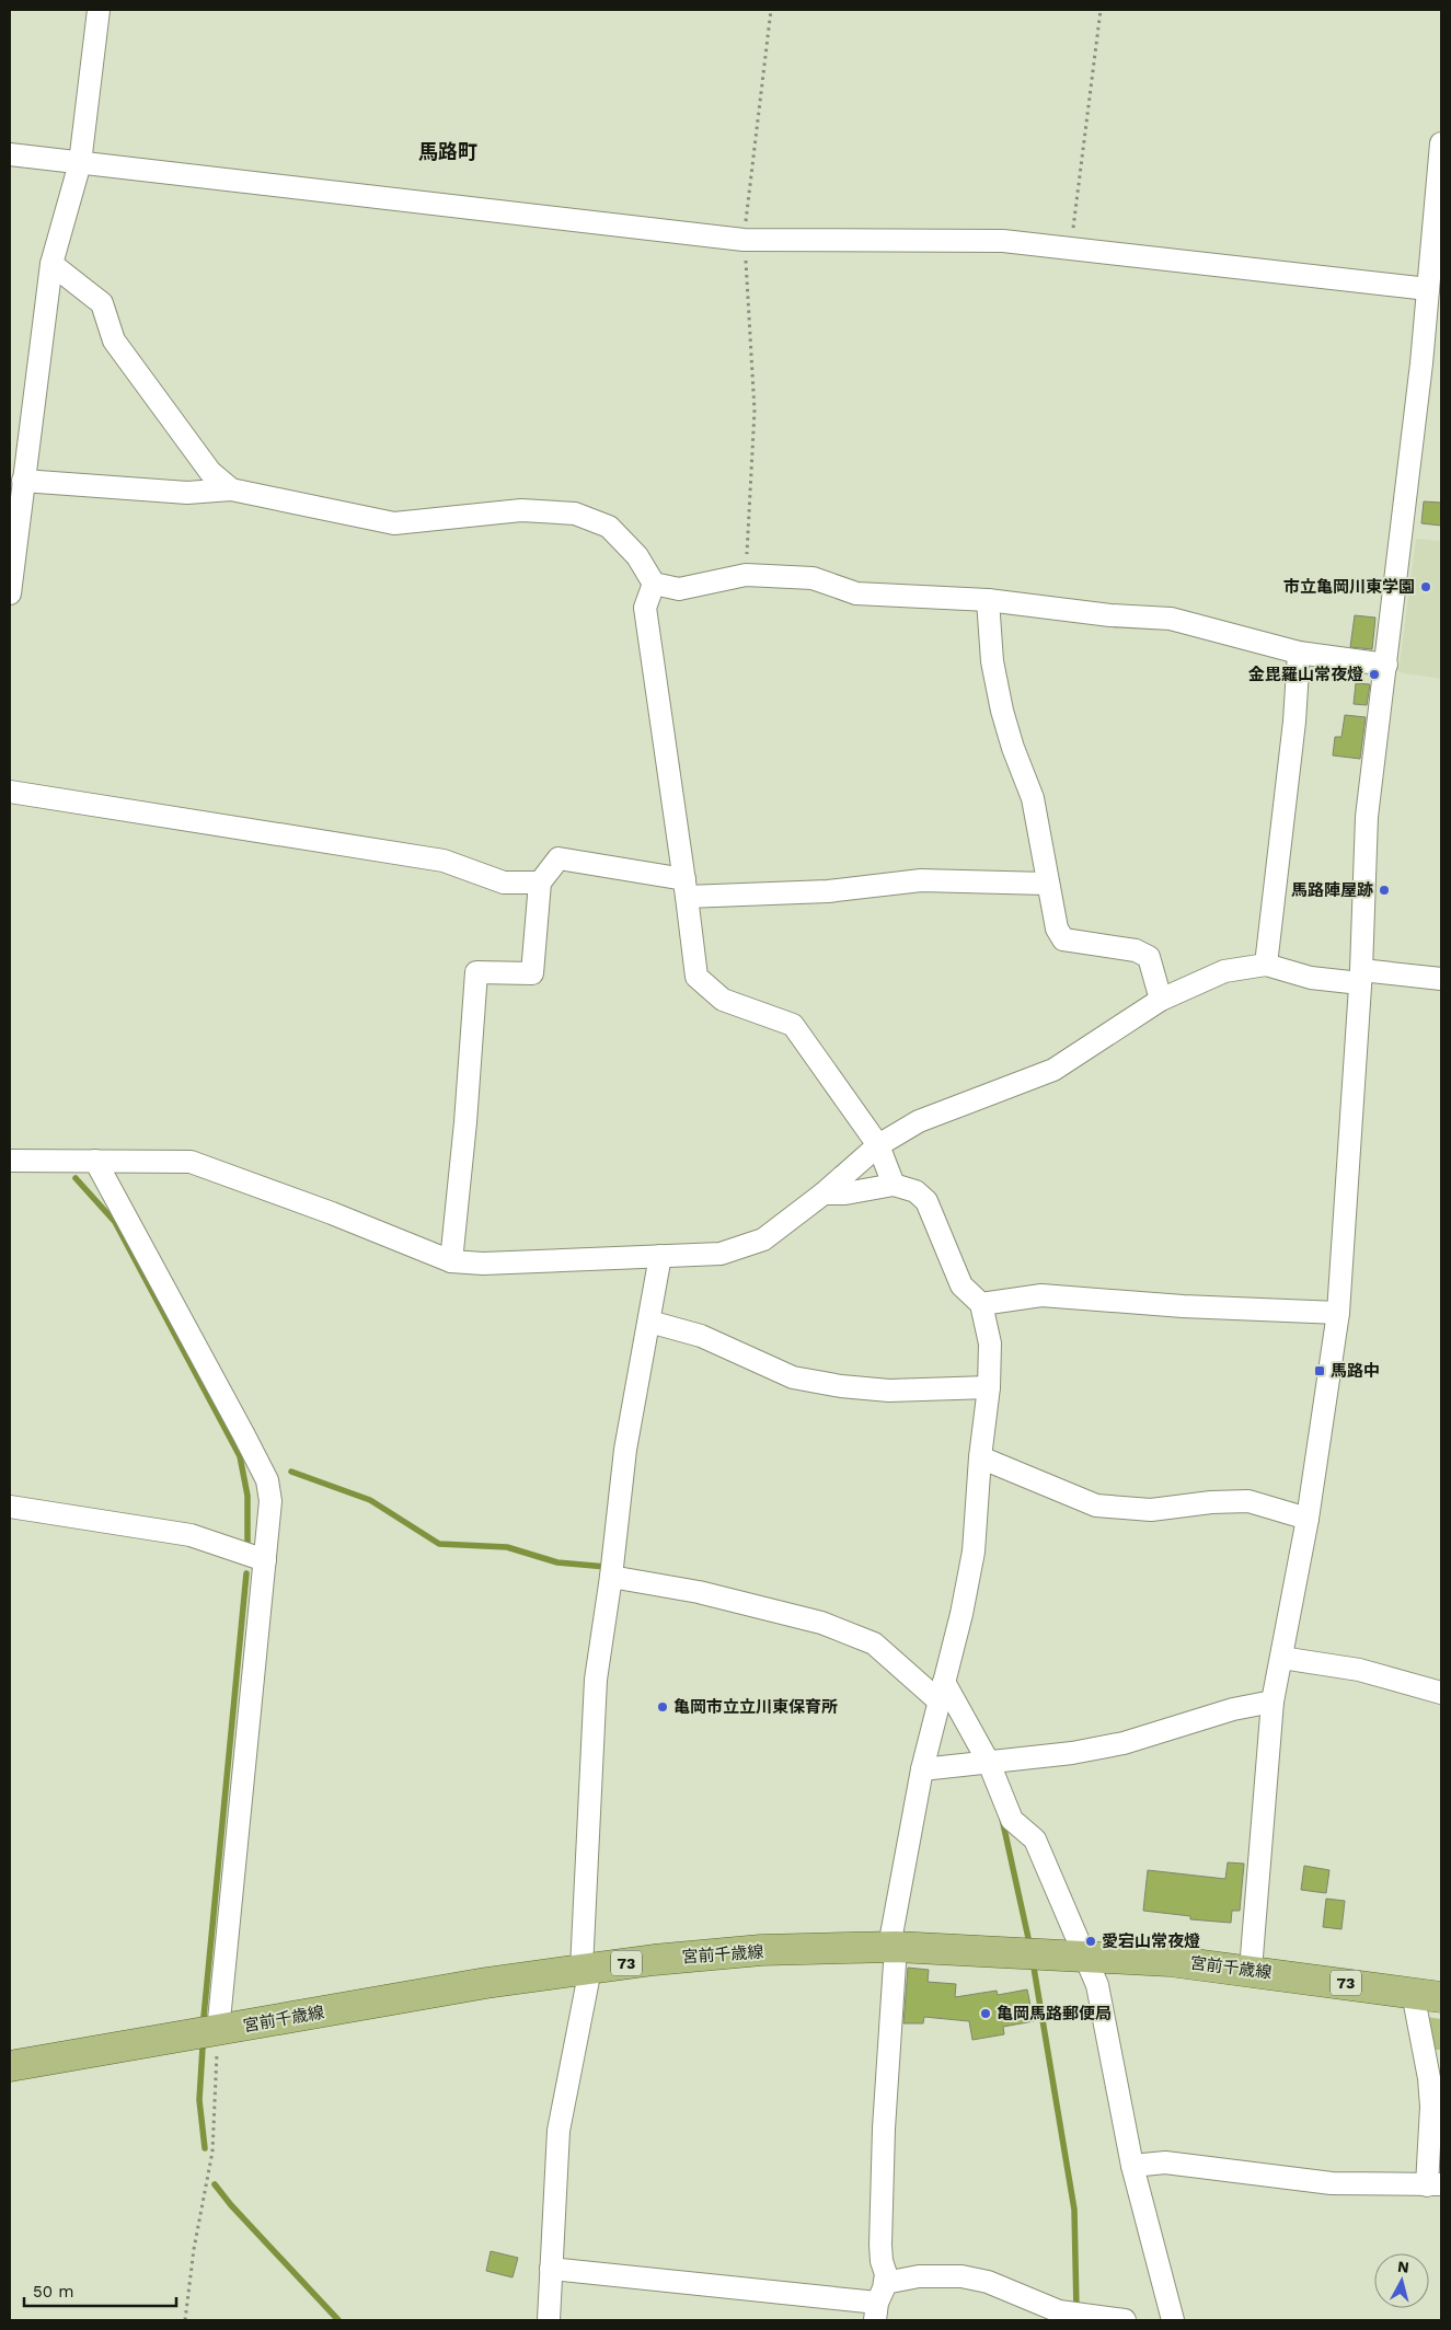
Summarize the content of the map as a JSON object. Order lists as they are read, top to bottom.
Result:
{
  "streets": {
    "main road": ["宮前千歳線", "73"]
  },
  "districts": ["馬路町"],
  "places": {
    "other": [
      "市立亀岡川東学園",
      "金毘羅山常夜燈",
      "馬路陣屋跡",
      "亀岡市立立川東保育所",
      "愛宕山常夜燈",
      "亀岡馬路郵便局"
    ],
    "transit": ["馬路中"]
  },
  "scale_bar": "50 m",
  "north": "top"
}
